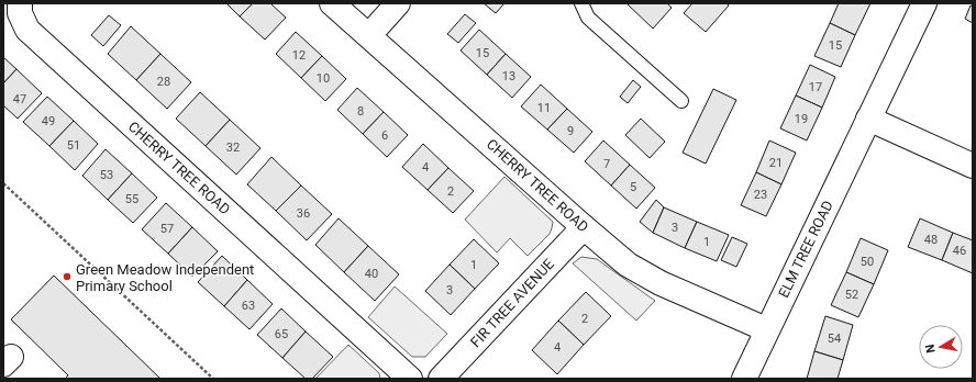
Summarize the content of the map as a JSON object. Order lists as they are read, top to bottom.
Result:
{
  "streets": {
    "street": ["CHERRY TREE ROAD", "ELM TREE ROAD", "FIR TREE AVENUE"]
  },
  "crossings": [
    ["CHERRY TREE ROAD", "ELM TREE ROAD"],
    ["CHERRY TREE ROAD", "FIR TREE AVENUE"]
  ],
  "places": ["Green Meadow Independent Primary School"],
  "house_numbers": [
    "15",
    "15",
    "12",
    "13",
    "10",
    "28",
    "17",
    "47",
    "11",
    "8",
    "19",
    "49",
    "9",
    "6",
    "51",
    "32",
    "21",
    "7",
    "4",
    "53",
    "5",
    "2",
    "23",
    "55",
    "36",
    "3",
    "57",
    "48",
    "1",
    "46",
    "50",
    "1",
    "40",
    "3",
    "52",
    "63",
    "2",
    "65",
    "54",
    "4"
  ],
  "north": "left"
}
